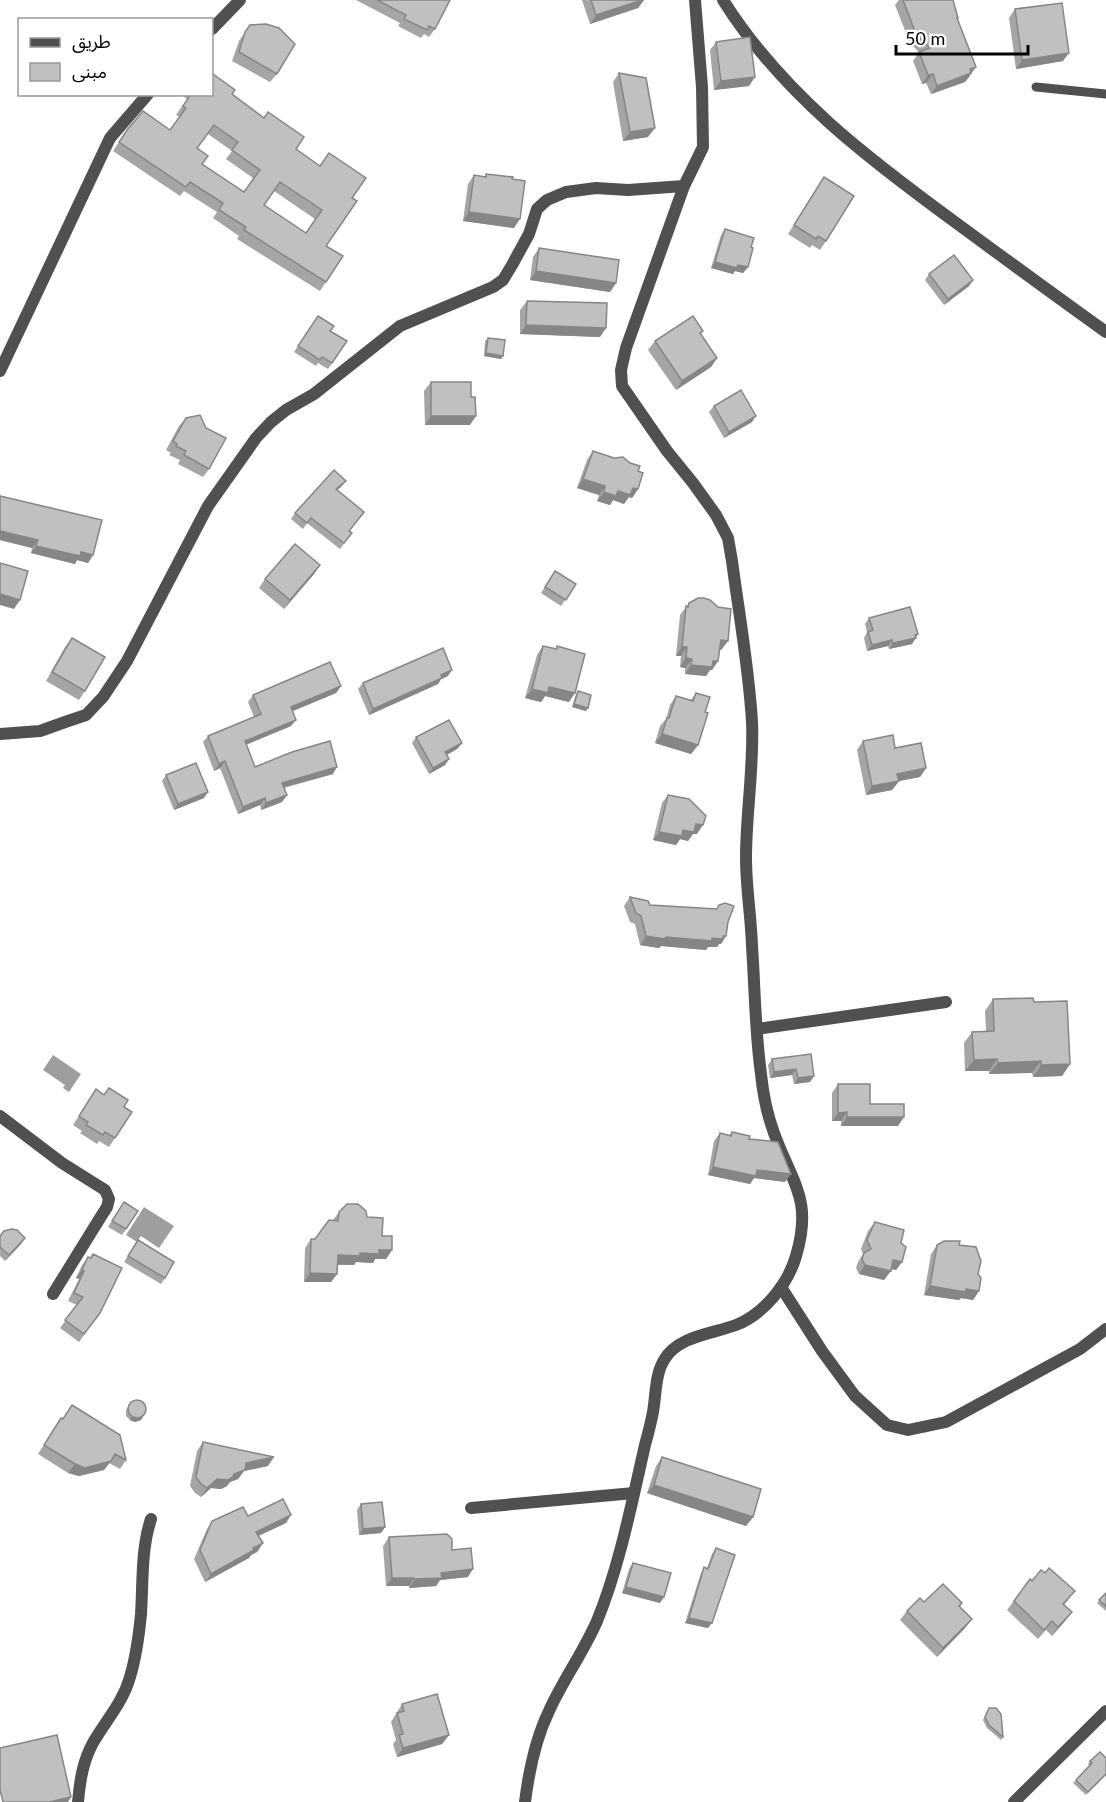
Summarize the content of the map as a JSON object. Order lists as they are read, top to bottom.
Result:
{
  "legend": ["طريق", "مبنى"],
  "scale_bar": "50 m"
}
